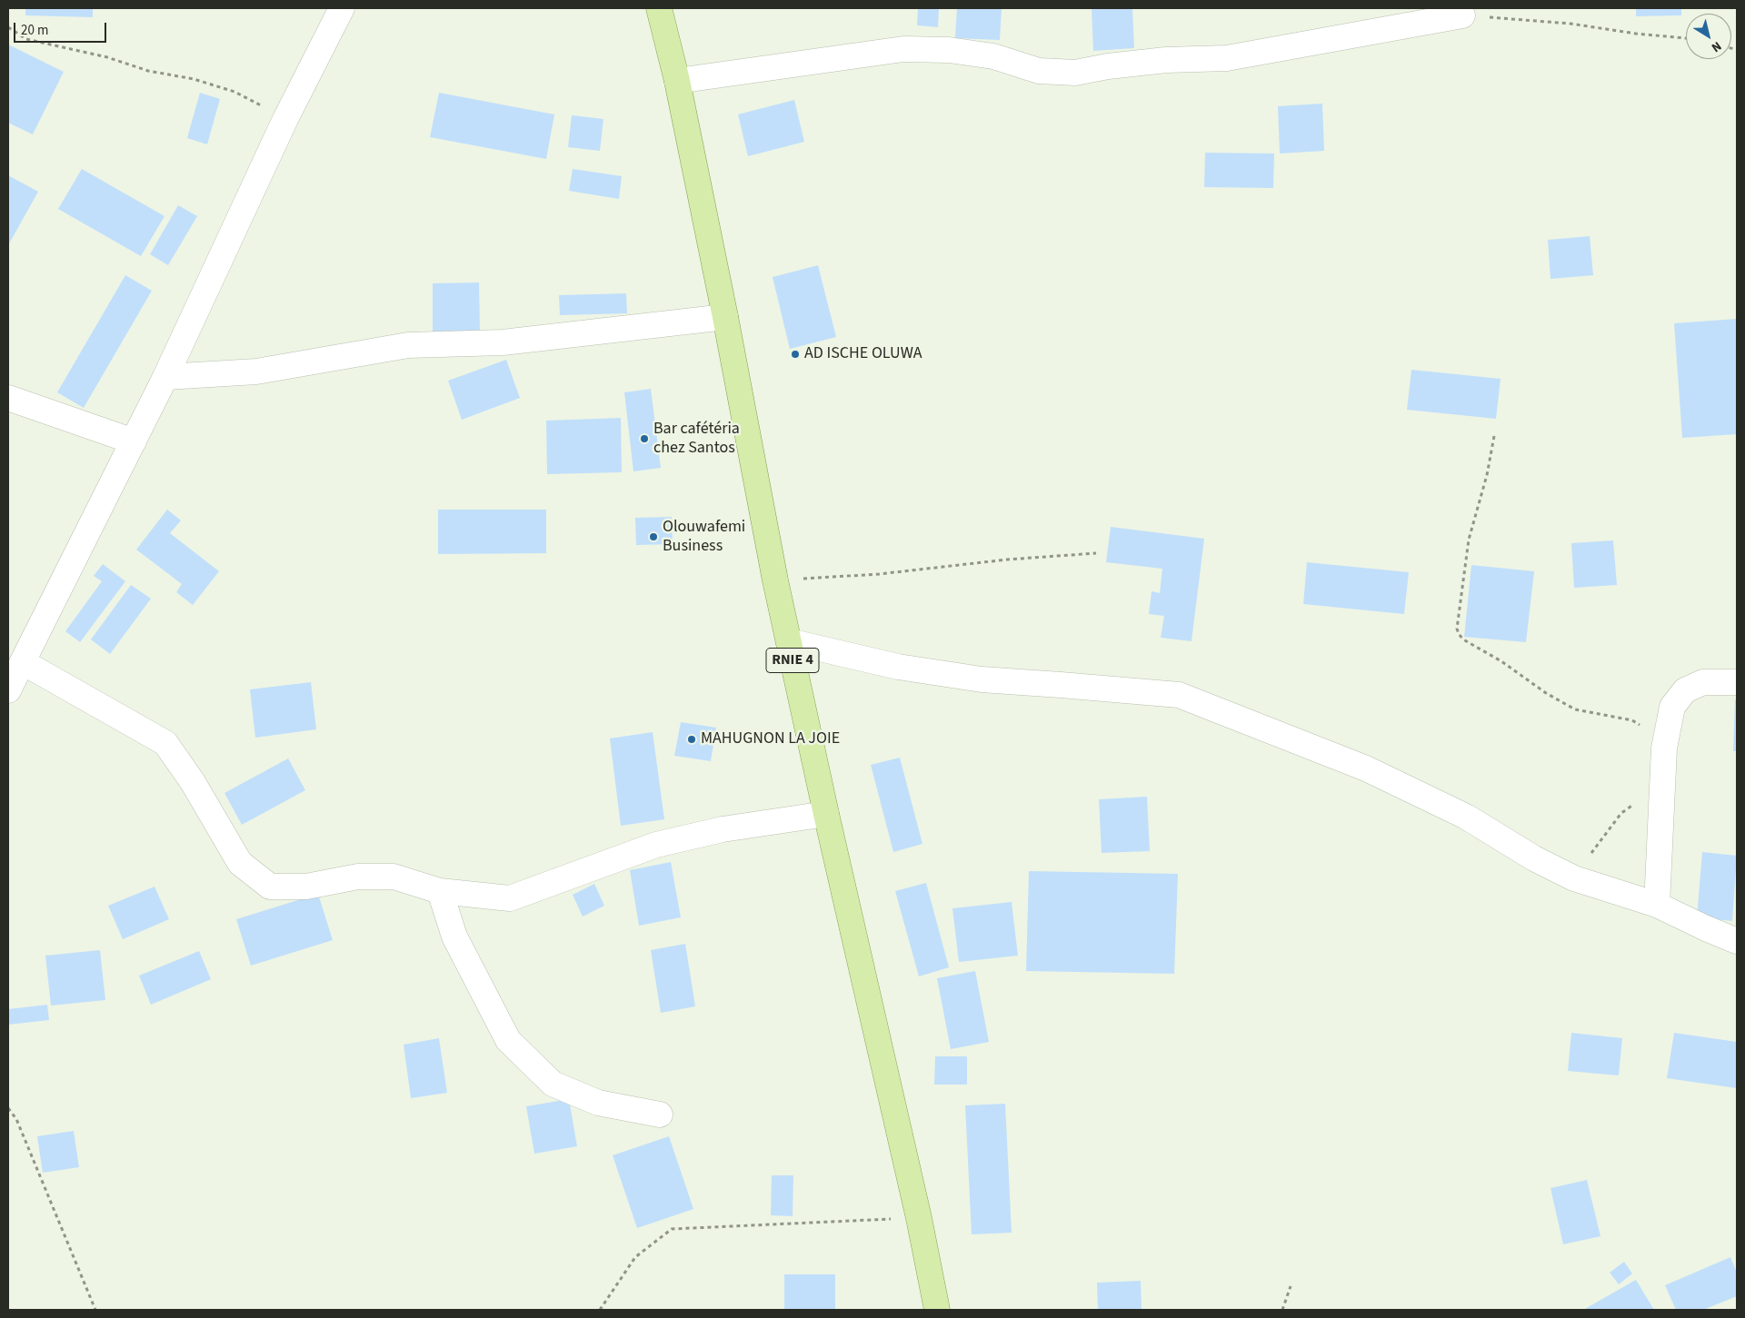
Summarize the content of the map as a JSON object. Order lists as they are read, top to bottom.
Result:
{
  "streets": {
    "main road": ["RNIE 4"]
  },
  "places": [
    "AD ISCHE OLUWA",
    "Bar cafétéria chez Santos",
    "Olouwafemi Business",
    "MAHUGNON LA JOIE"
  ],
  "scale_bar": "20 m",
  "north": "bottom right"
}
